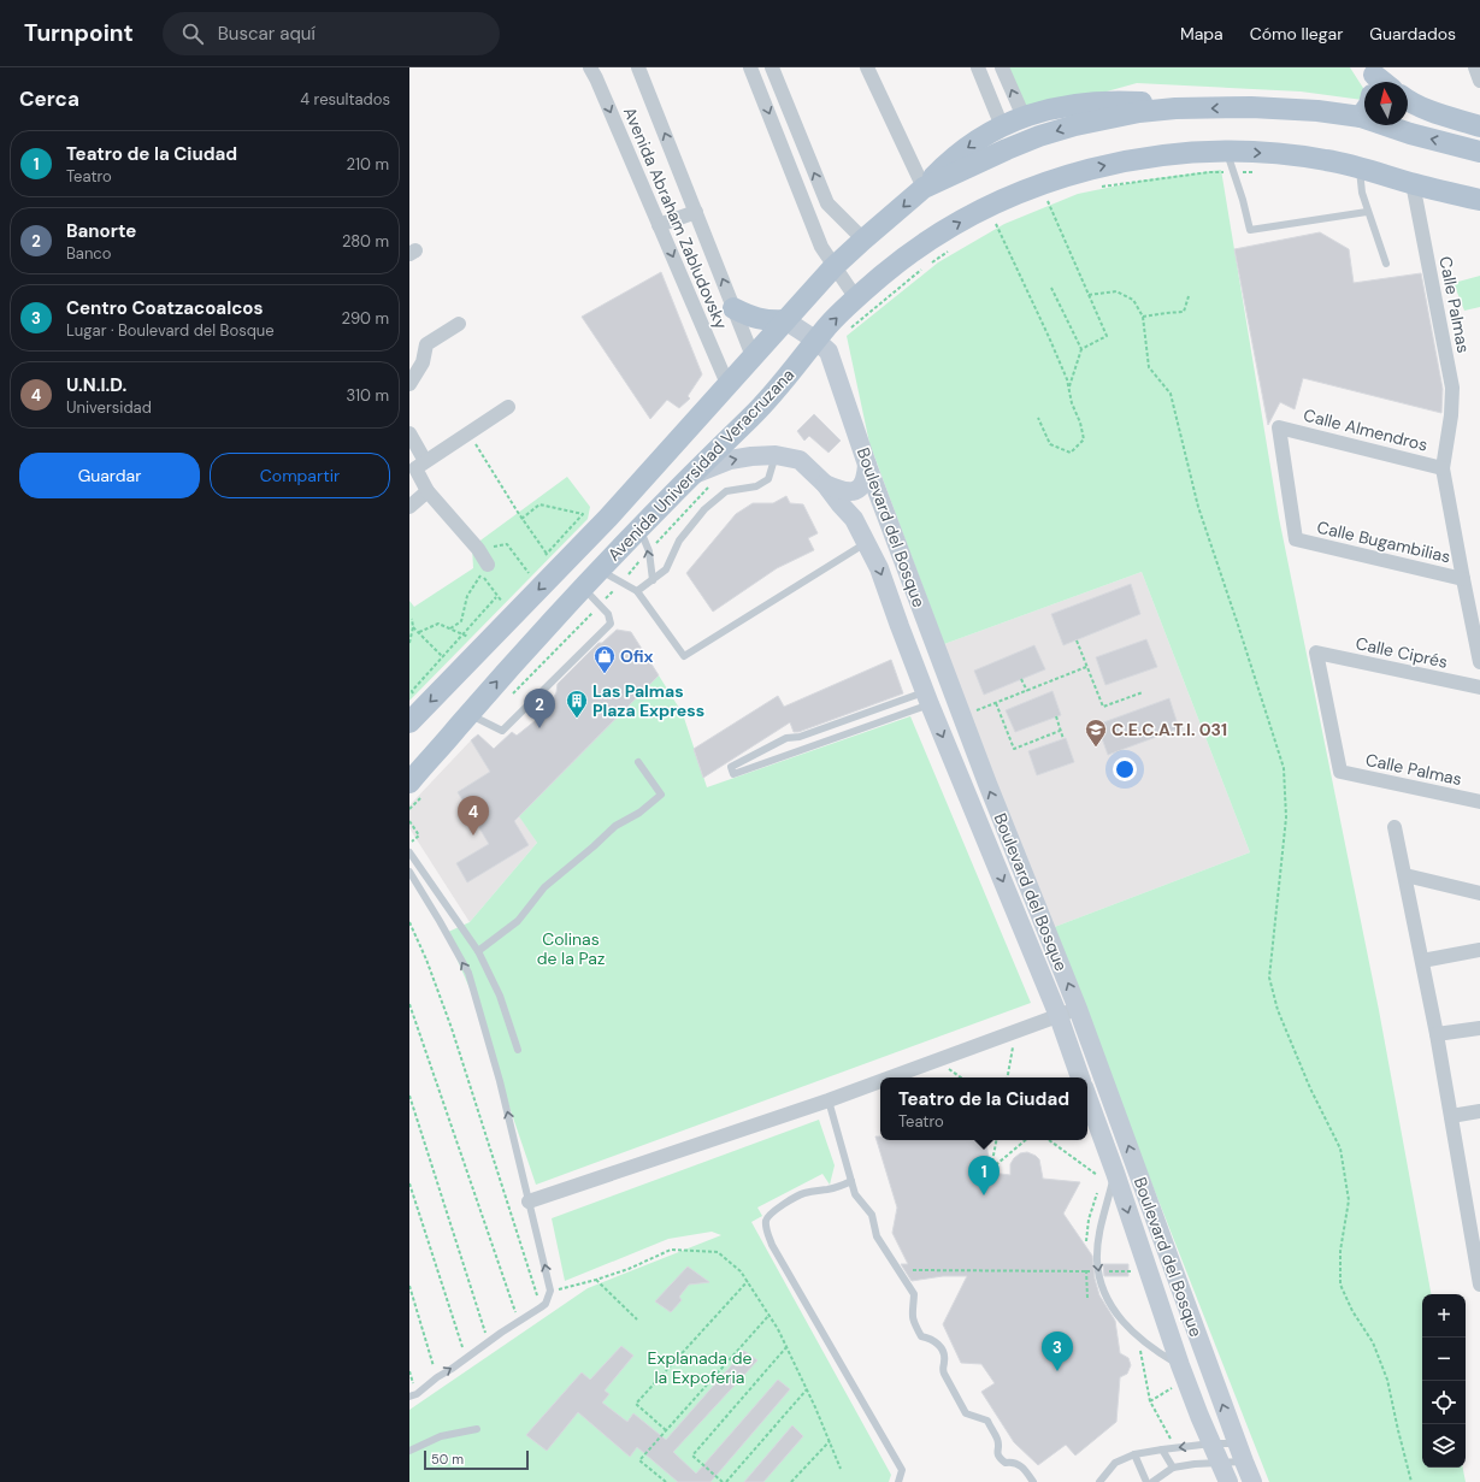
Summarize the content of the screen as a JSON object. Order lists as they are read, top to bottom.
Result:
{
  "streets": {
    "main road": ["Avenida Universidad Veracruzana", "Boulevard del Bosque"],
    "street": [
      "Avenida Abraham Zabludovsky",
      "Calle Palmas",
      "Calle Almendros",
      "Calle Bugambilias",
      "Calle Ciprés"
    ]
  },
  "crossings": [
    ["Avenida Abraham Zabludovsky", "Avenida Universidad Veracruzana"],
    ["Calle Palmas", "Calle Almendros"],
    ["Calle Palmas", "Avenida Universidad Veracruzana"],
    ["Calle Palmas", "Calle Bugambilias"],
    ["Calle Palmas", "Calle Ciprés"],
    ["Calle Almendros", "Calle Bugambilias"],
    ["Avenida Universidad Veracruzana", "Boulevard del Bosque"]
  ],
  "parks": ["Colinas de la Paz", "Explanada de la Expoferia"],
  "places": {
    "shop": ["Ofix"],
    "building": ["Las Palmas Plaza Express"],
    "school or university": ["C.E.C.A.T.I. 031"]
  },
  "scale_bar": "50 m",
  "north": "top",
  "page": {
    "header": "Turnpoint",
    "search": "Buscar aquí",
    "nav": ["Mapa", "Cómo llegar", "Guardados"],
    "heading": ["Cerca", "4 resultados"],
    "list": [
      {
        "mark": "1",
        "name": "Teatro de la Ciudad",
        "note": "Teatro",
        "value": "210 m"
      },
      {
        "mark": "2",
        "name": "Banorte",
        "note": "Banco",
        "value": "280 m"
      },
      {
        "mark": "3",
        "name": "Centro Coatzacoalcos",
        "note": "Lugar · Boulevard del Bosque",
        "value": "290 m"
      },
      {
        "mark": "4",
        "name": "U.N.I.D.",
        "note": "Universidad",
        "value": "310 m"
      }
    ],
    "buttons": ["Guardar", "Compartir"],
    "pins": [
      "2",
      "4",
      "1",
      "3"
    ],
    "popup": ["Teatro de la Ciudad", "Teatro"],
    "map_buttons": ["+", "−"],
    "scale": "50 m"
  }
}
